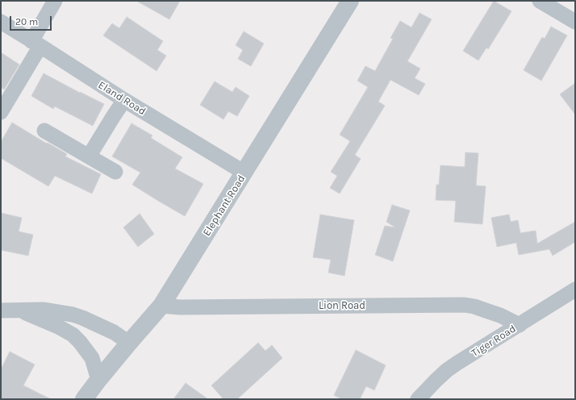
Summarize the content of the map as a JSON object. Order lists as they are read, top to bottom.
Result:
{
  "streets": {
    "street": [
      "Eland Road",
      "Elephant Road",
      "Lion Road",
      "Tiger Road"
    ]
  },
  "crossings": [
    ["Eland Road", "Elephant Road"],
    ["Elephant Road", "Lion Road"],
    ["Lion Road", "Tiger Road"]
  ],
  "scale_bar": "20 m"
}
